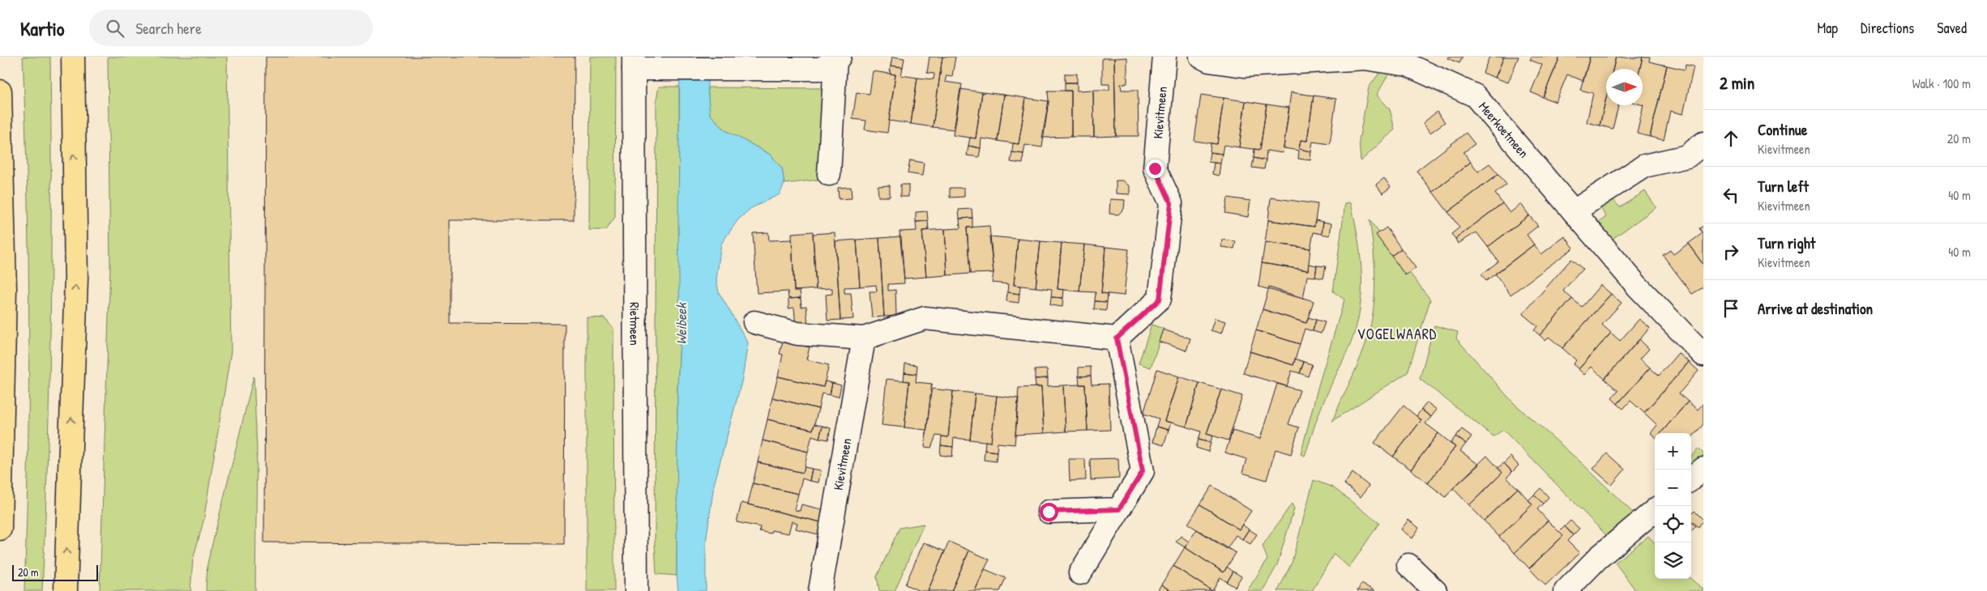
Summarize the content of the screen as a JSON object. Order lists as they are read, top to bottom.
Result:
{
  "streets": {
    "street": ["Kievitmeen", "Meerkoetmeen", "Rietmeen"]
  },
  "districts": ["VOGELWAARD"],
  "water": ["Weibeek"],
  "scale_bar": "20 m",
  "north": "right",
  "page": {
    "header": "Kartio",
    "search": "Search here",
    "nav": ["Map", "Directions", "Saved"],
    "heading": ["2 min", "Walk · 100 m"],
    "list": [
      ["Continue", "Kievitmeen", "20 m"],
      ["Turn left", "Kievitmeen", "40 m"],
      ["Turn right", "Kievitmeen", "40 m"],
      "Arrive at destination"
    ],
    "map_buttons": ["+", "−"],
    "scale": "20 m"
  }
}
